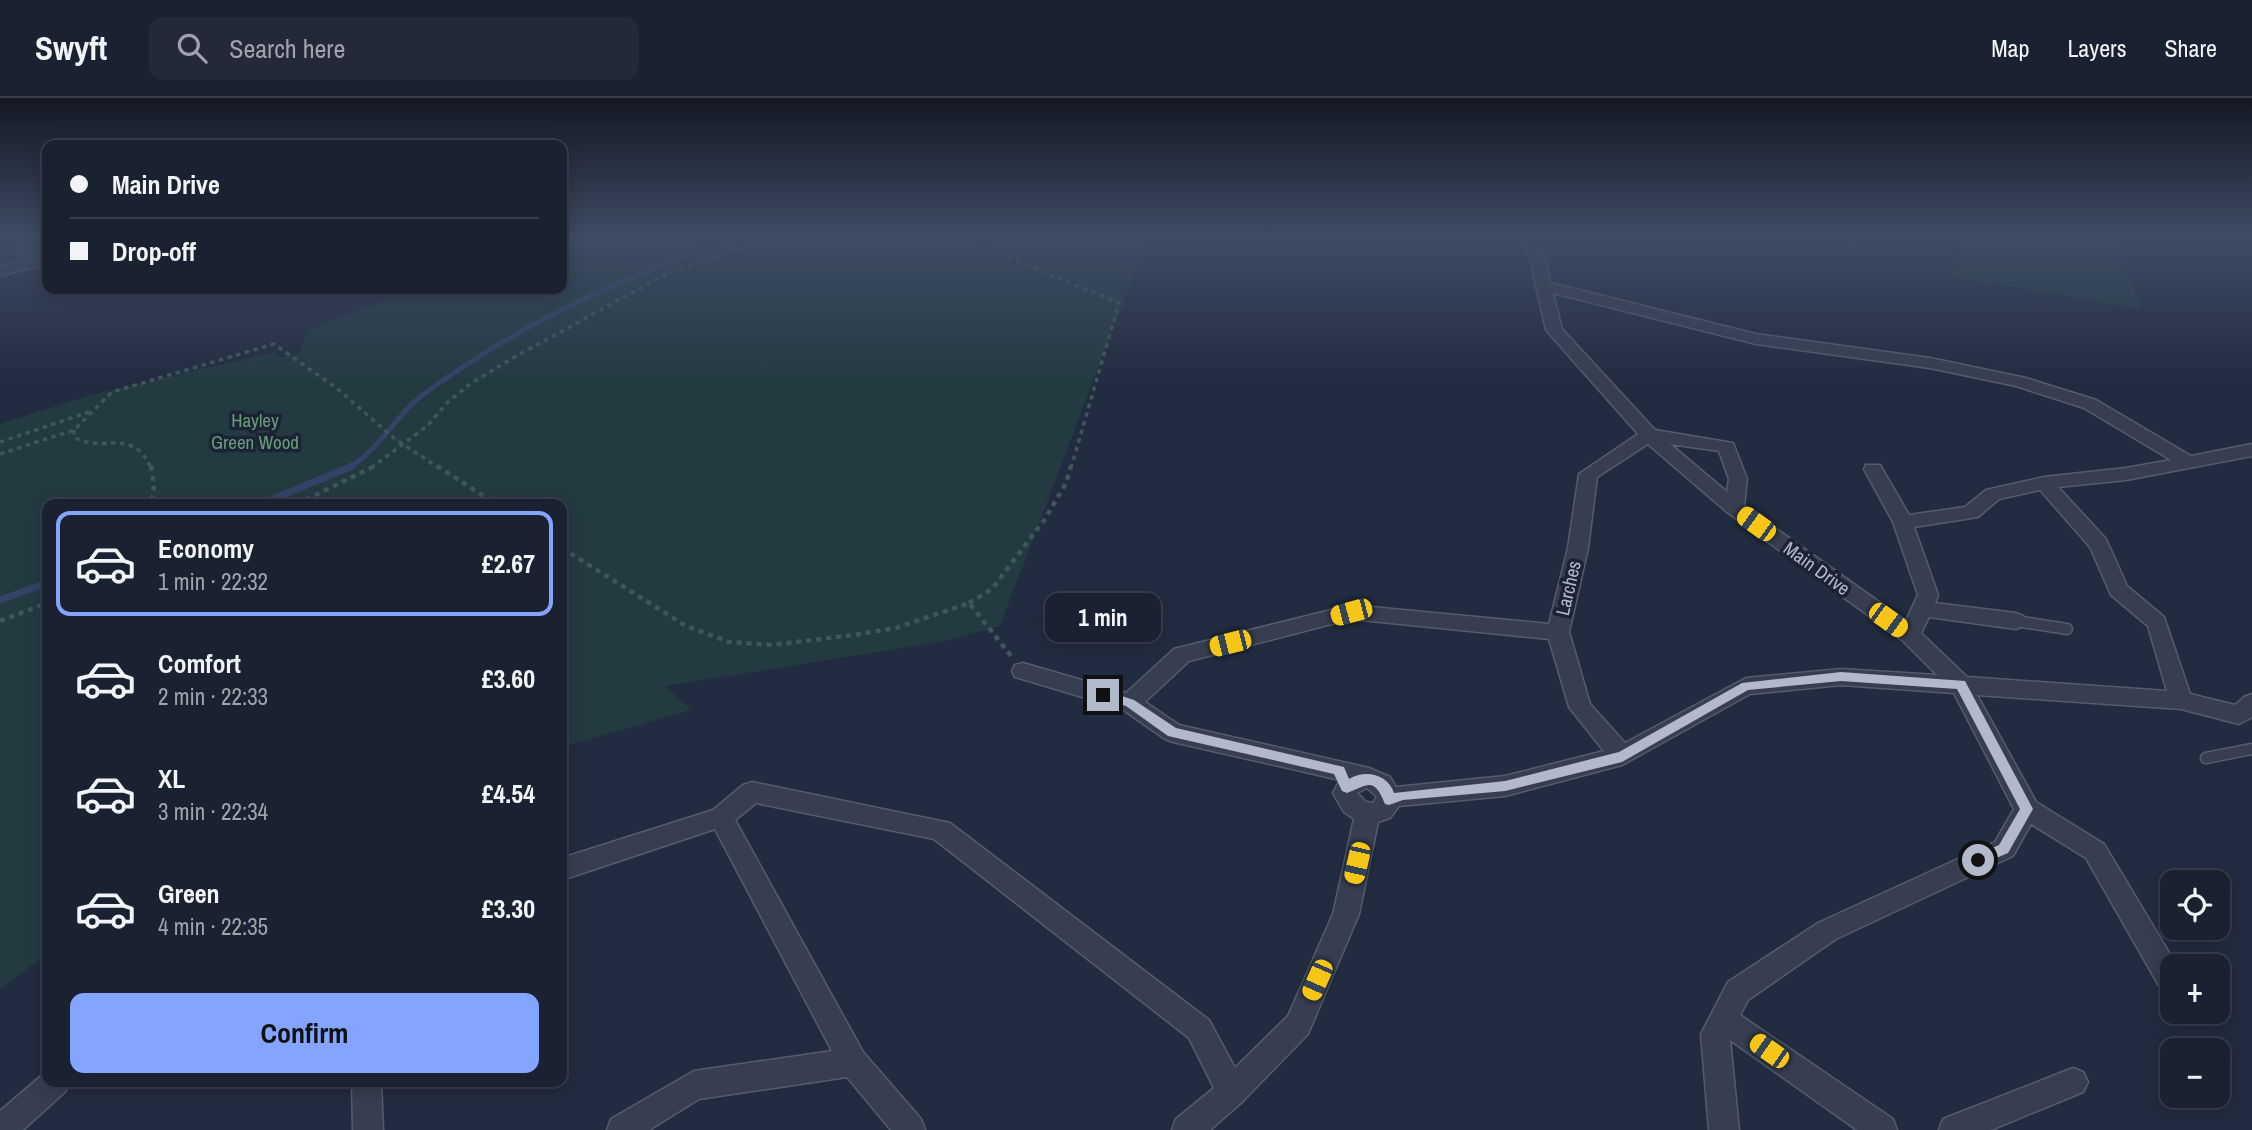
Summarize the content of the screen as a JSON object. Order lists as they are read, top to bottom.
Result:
{
  "streets": {
    "street": ["Main Drive", "Larches"]
  },
  "crossings": [
    ["Main Drive", "Larches"]
  ],
  "parks": ["Hayley Green Wood"],
  "page": {
    "header": "Swyft",
    "search": "Search here",
    "nav": ["Map", "Layers", "Share"],
    "banner": ["Main Drive", "Drop-off"],
    "list": [
      {
        "name": "Economy",
        "note": "1 min · 22:32",
        "value": "£2.67"
      },
      {
        "name": "Comfort",
        "note": "2 min · 22:33",
        "value": "£3.60"
      },
      {
        "name": "XL",
        "note": "3 min · 22:34",
        "value": "£4.54"
      },
      {
        "name": "Green",
        "note": "4 min · 22:35",
        "value": "£3.30"
      }
    ],
    "bubble": "1 min",
    "map_buttons": ["+", "−"],
    "buttons": "Confirm"
  }
}
